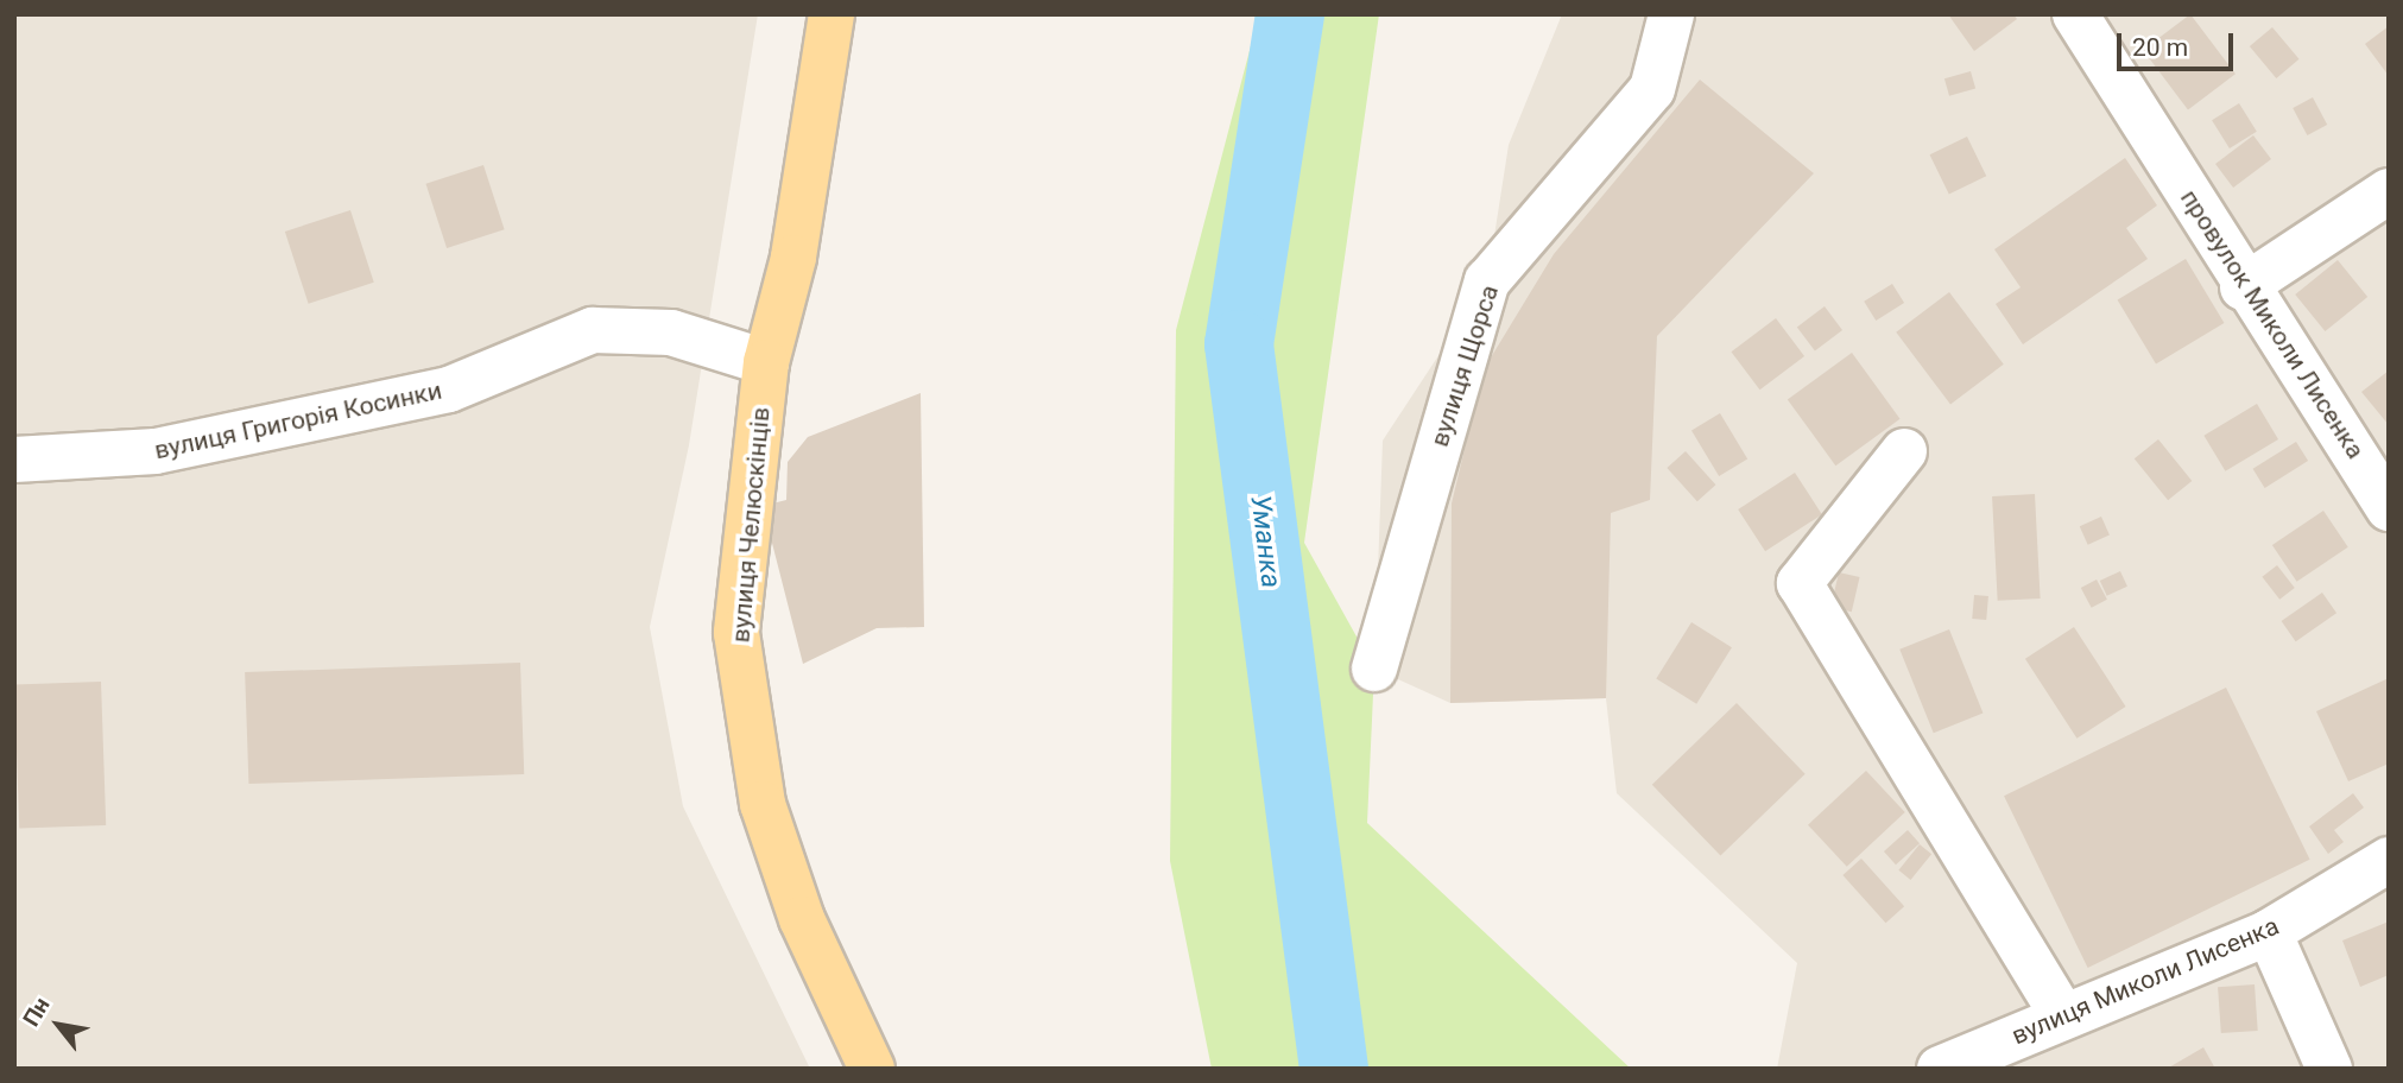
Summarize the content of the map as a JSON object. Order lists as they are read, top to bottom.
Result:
{
  "streets": {
    "main road": ["вулиця Челюскінців"],
    "street": [
      "провулок Миколи Лисенка",
      "вулиця Щорса",
      "вулиця Григорія Косинки",
      "вулиця Миколи Лисенка"
    ]
  },
  "crossings": [
    ["вулиця Григорія Косинки", "вулиця Челюскінців"]
  ],
  "water": ["Уманка"],
  "scale_bar": "20 m",
  "north": "top left"
}
